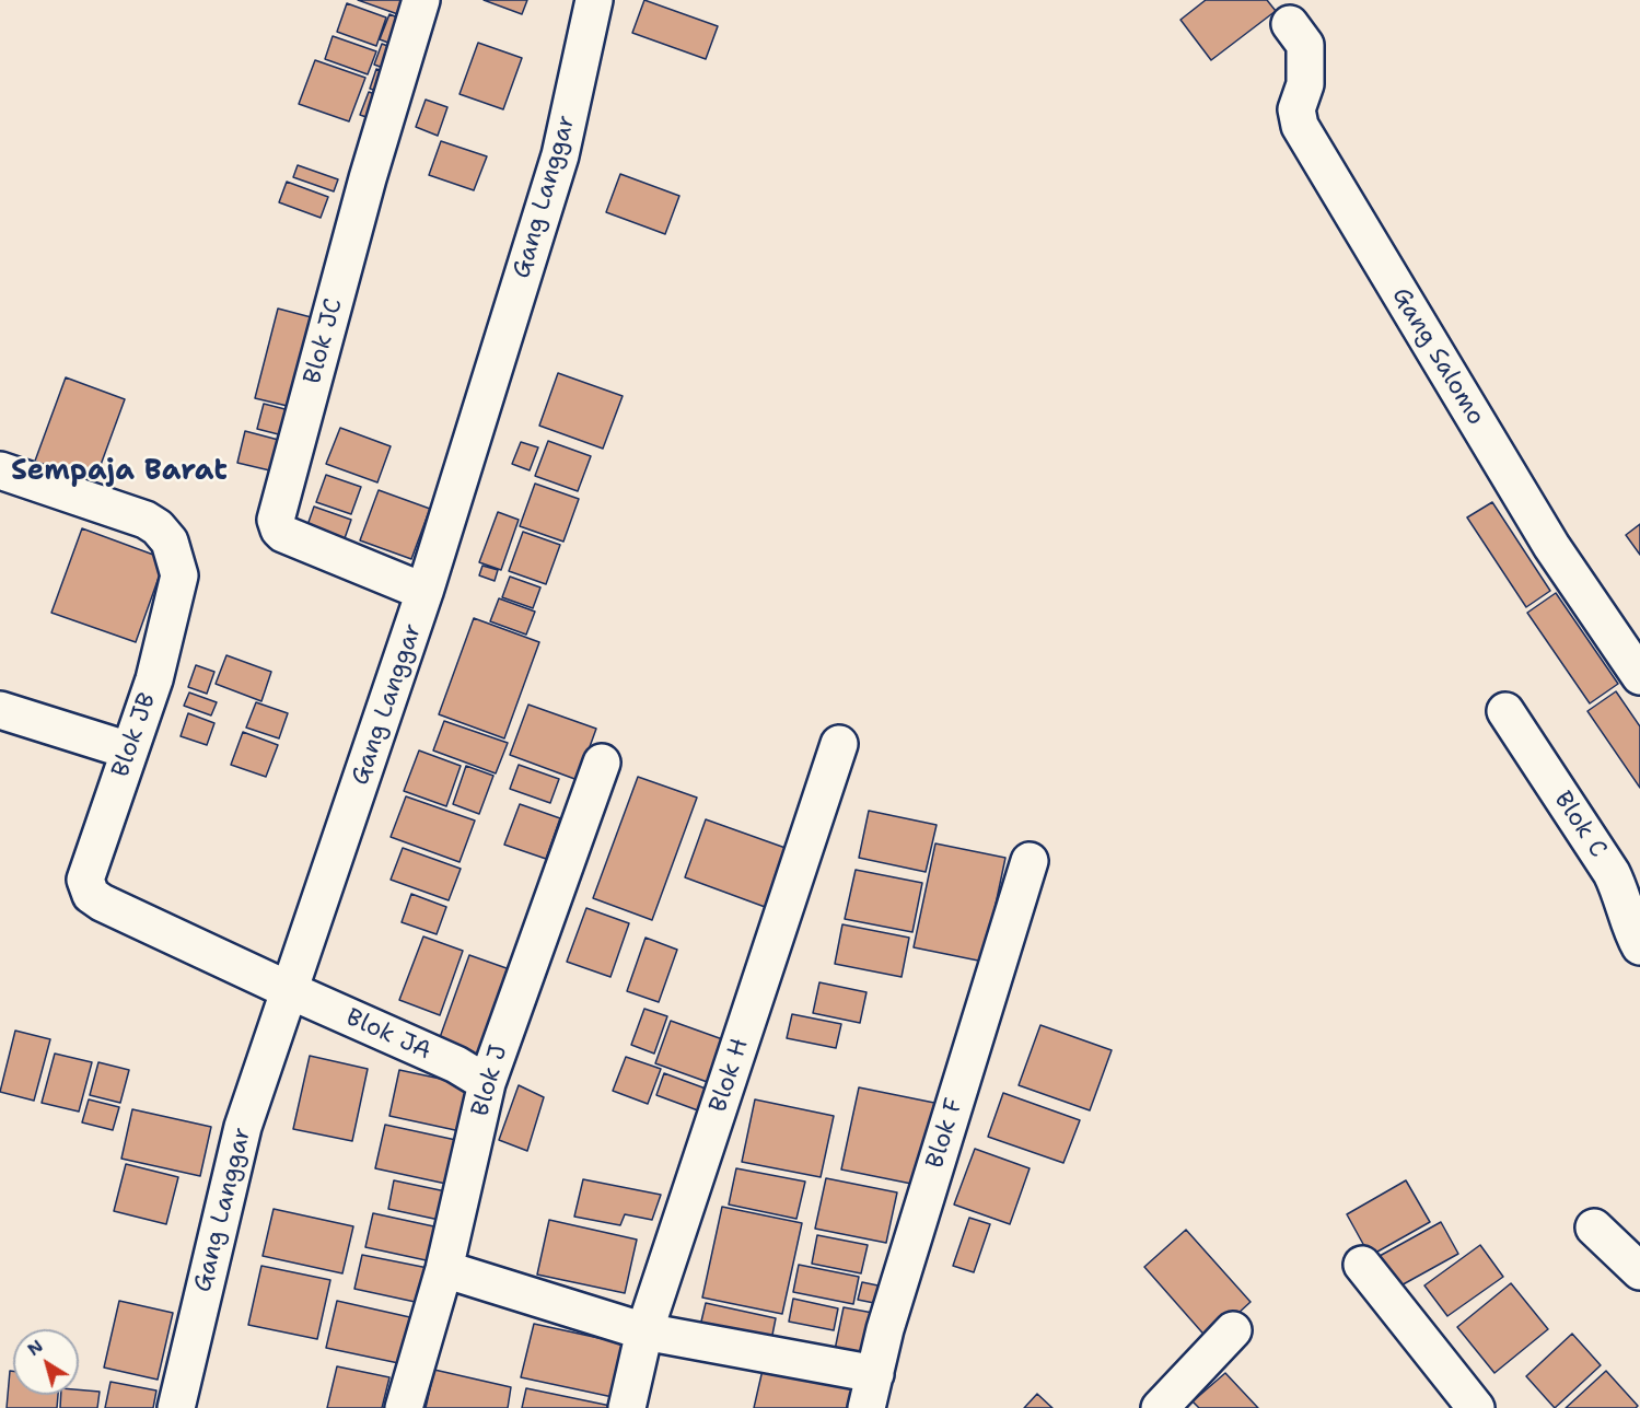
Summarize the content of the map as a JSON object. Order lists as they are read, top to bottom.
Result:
{
  "streets": {
    "street": [
      "Gang Langgar",
      "Blok JC",
      "Gang Salomo",
      "Blok JB",
      "Blok C",
      "Blok JA",
      "Blok H",
      "Blok J",
      "Blok F"
    ]
  },
  "crossings": [
    ["Gang Langgar", "Blok JC"],
    ["Gang Langgar", "Blok JB"],
    ["Gang Langgar", "Blok JA"],
    ["Blok JB", "Blok JA"],
    ["Blok JA", "Blok J"]
  ],
  "districts": ["Sempaja Barat"],
  "north": "top left"
}
